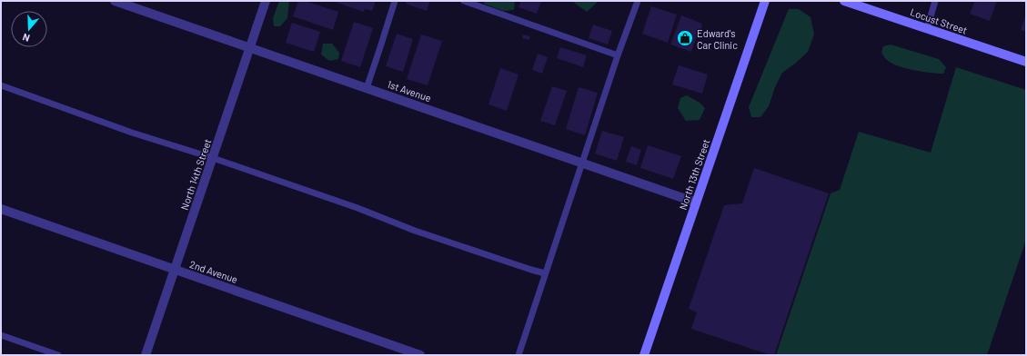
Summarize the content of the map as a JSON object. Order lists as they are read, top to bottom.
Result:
{
  "streets": {
    "main road": ["Locust Street", "North 13th Street"],
    "street": ["1st Avenue", "North 14th Street", "2nd Avenue"]
  },
  "crossings": [
    ["1st Avenue", "North 14th Street"],
    ["1st Avenue", "North 13th Street"],
    ["North 14th Street", "2nd Avenue"]
  ],
  "places": {
    "shop": ["Edward's Car Clinic"]
  },
  "north": "bottom"
}
